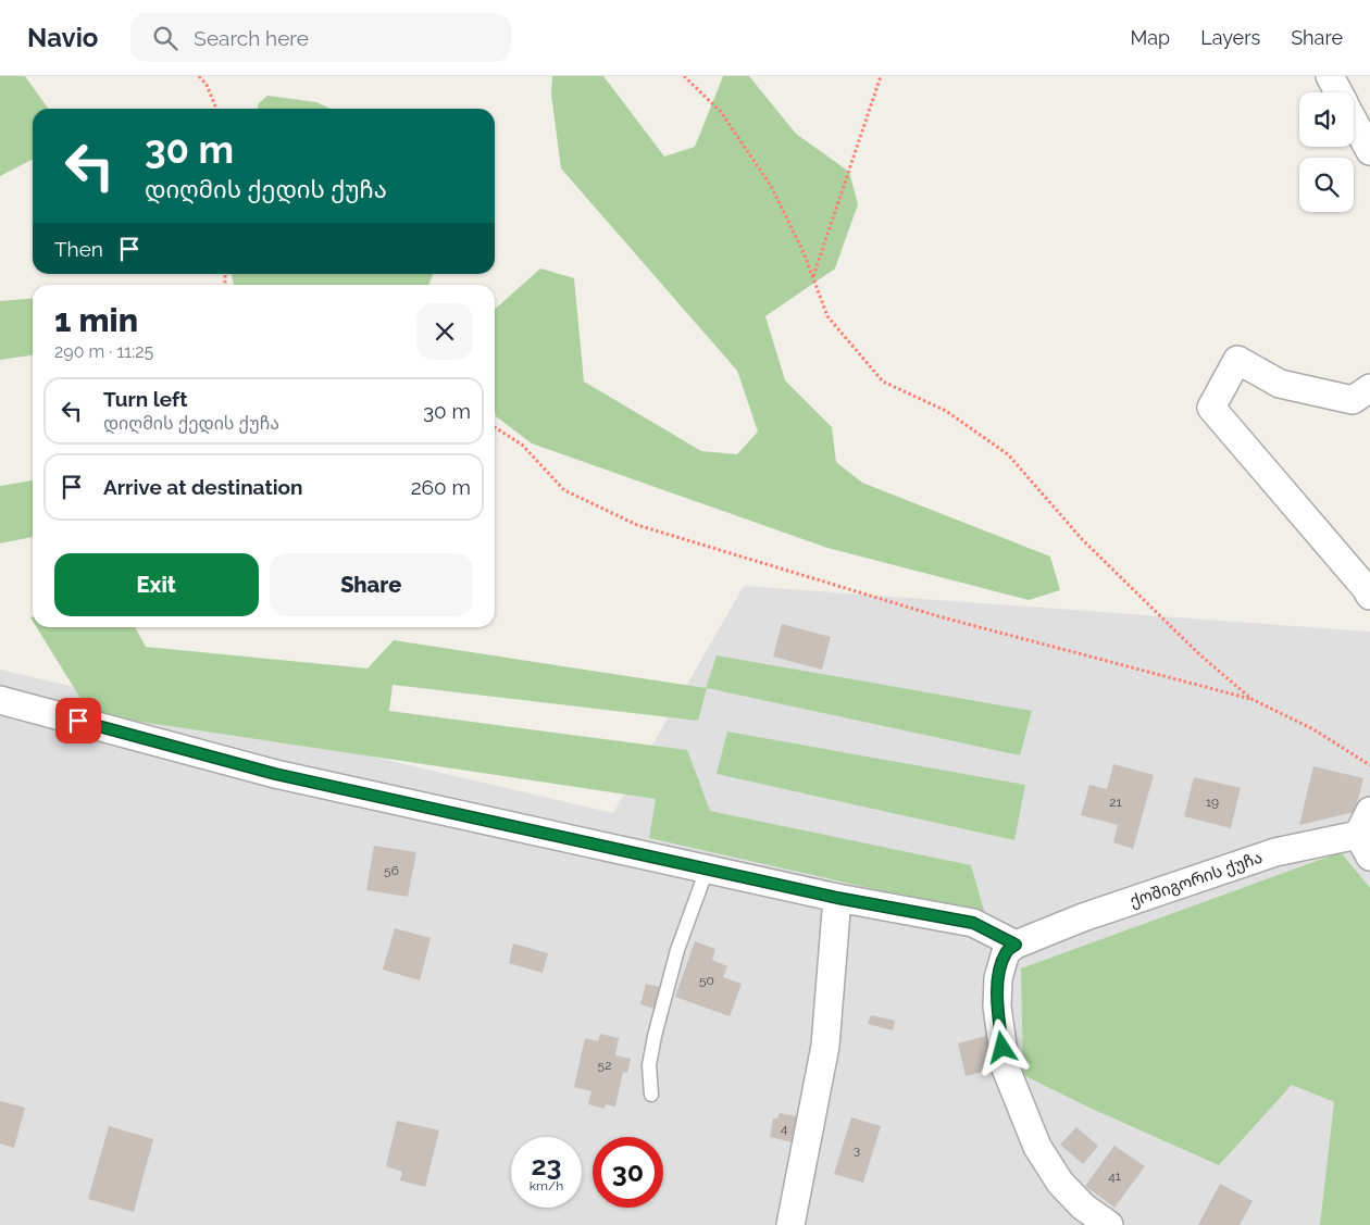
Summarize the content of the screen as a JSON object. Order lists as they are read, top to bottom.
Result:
{
  "streets": {
    "street": ["ქოშიგორის ქუჩა"]
  },
  "house_numbers": [
    "21",
    "19",
    "56",
    "50",
    "52",
    "4",
    "3",
    "41"
  ],
  "page": {
    "header": "Navio",
    "search": "Search here",
    "nav": ["Map", "Layers", "Share"],
    "turn": ["30 m", "დიღმის ქედის ქუჩა"],
    "then": "Then",
    "heading": ["1 min", "290 m · 11:25"],
    "list": [
      {
        "name": "Turn left",
        "note": "დიღმის ქედის ქუჩა",
        "value": "30 m"
      },
      {
        "name": "Arrive at destination",
        "value": "260 m"
      }
    ],
    "buttons": ["Exit", "Share"],
    "speed": "23 km/h",
    "limit": "30"
  }
}
